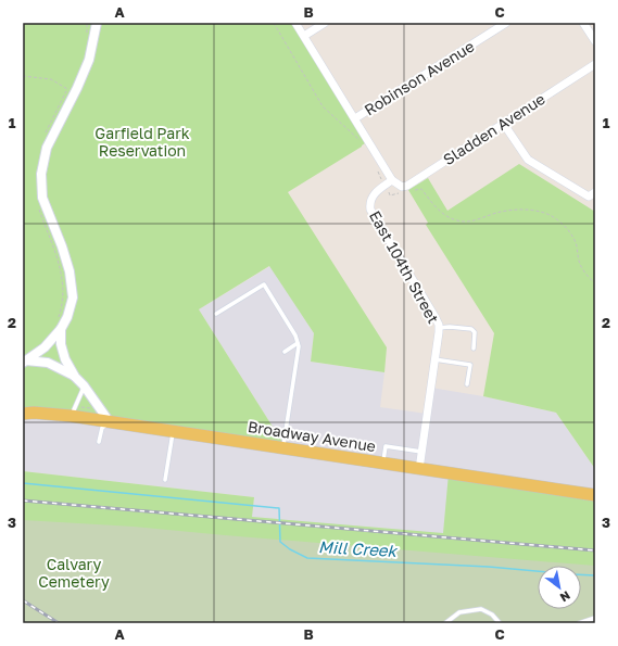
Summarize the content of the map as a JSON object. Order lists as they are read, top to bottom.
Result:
{
  "streets": {
    "main road": ["Broadway Avenue"],
    "street": ["Robinson Avenue", "Sladden Avenue", "East 104th Street"]
  },
  "crossings": [
    ["Sladden Avenue", "East 104th Street"],
    ["East 104th Street", "Broadway Avenue"]
  ],
  "water": ["Mill Creek"],
  "parks": ["Garfield Park Reservation", "Calvary Cemetery"],
  "north": "bottom right",
  "grid": {
    "columns": ["A", "B", "C"],
    "rows": ["1", "2", "3"]
  }
}
